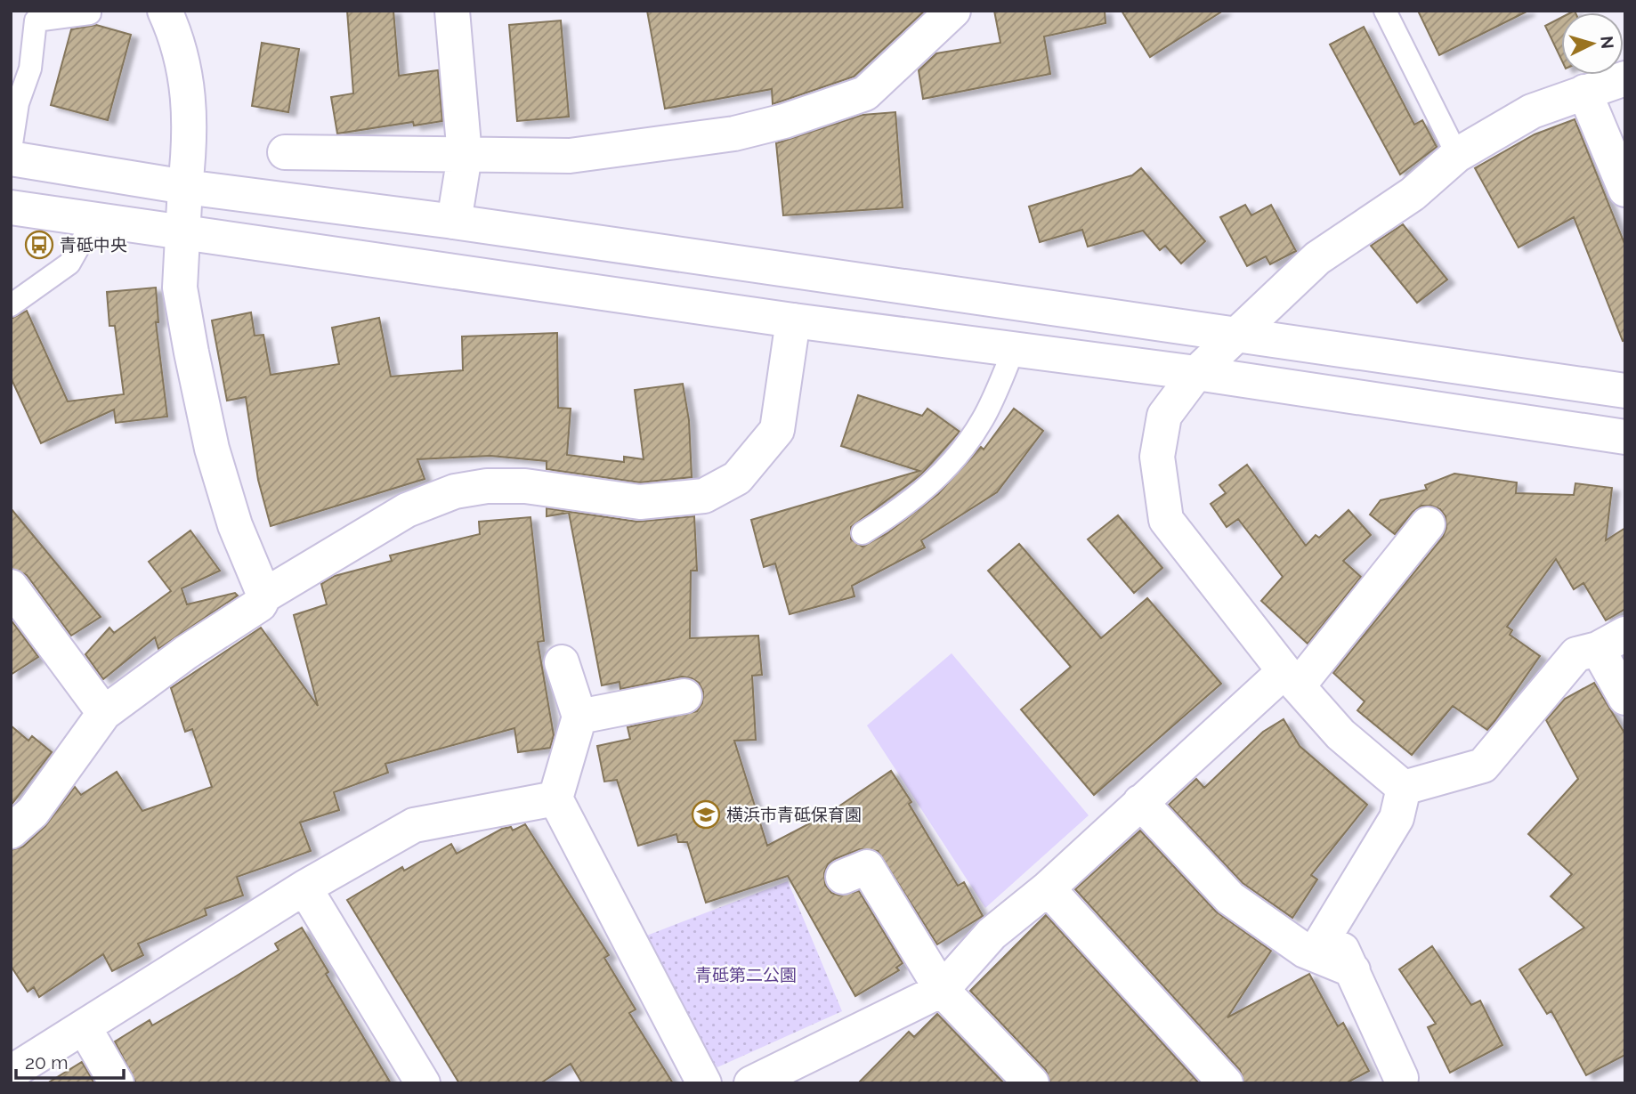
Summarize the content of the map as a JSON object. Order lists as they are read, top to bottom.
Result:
{
  "parks": ["青砥第二公園"],
  "places": {
    "bus stop": ["青砥中央"],
    "school or university": ["横浜市青砥保育園"]
  },
  "scale_bar": "20 m",
  "north": "right"
}
